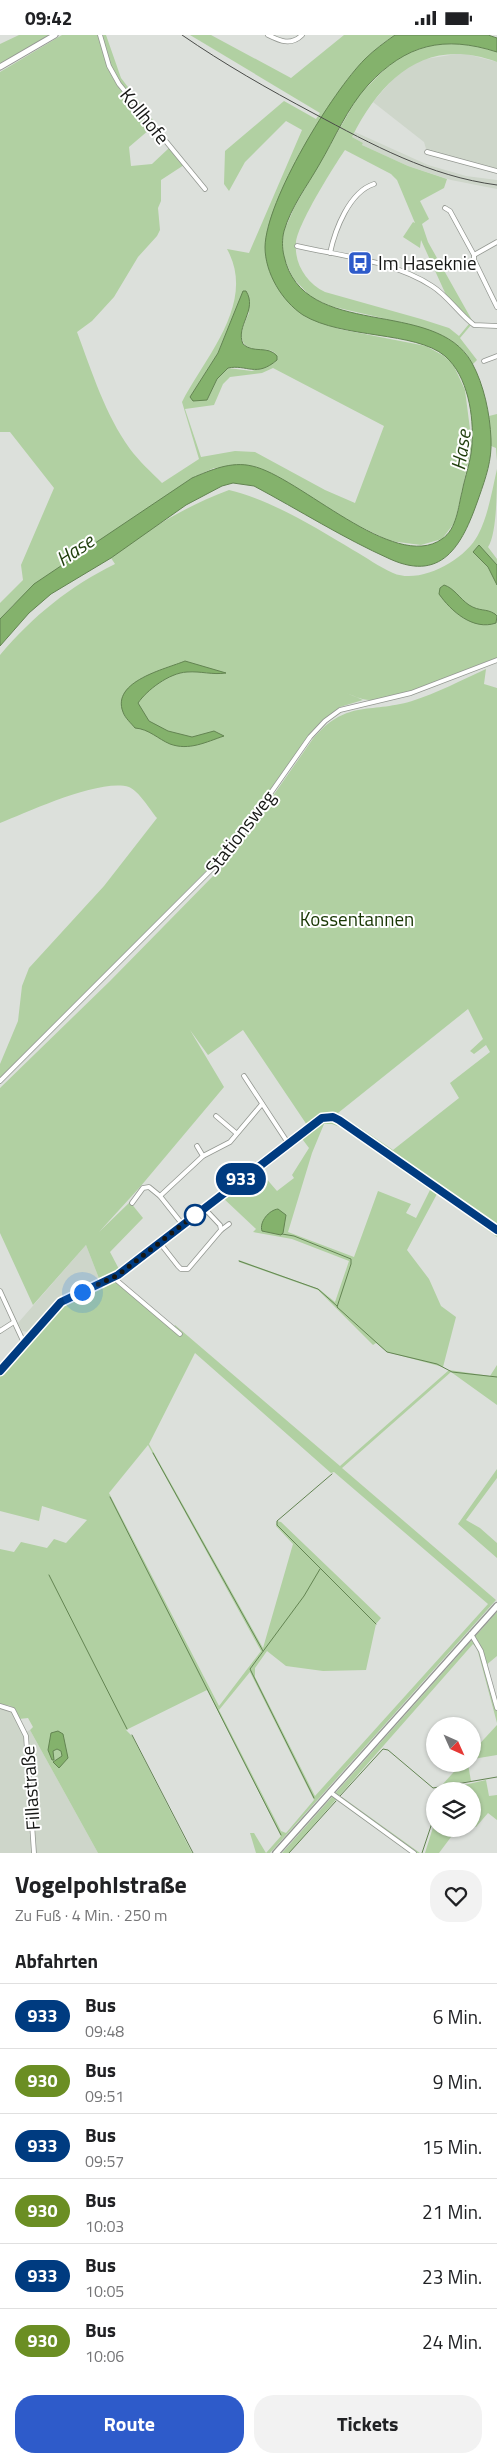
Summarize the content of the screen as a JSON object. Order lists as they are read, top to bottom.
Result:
{
  "streets": {
    "street": ["Kollhofe", "Stationsweg", "Fillastraße"]
  },
  "water": ["Hase"],
  "parks": ["Kossentannen"],
  "places": {
    "bus stop": ["Im Haseknie"]
  },
  "lines": ["bus line 933"],
  "north": "bottom right",
  "page": {
    "status": "09:42",
    "on_map": "933",
    "heading": [
      ["Vogelpohlstraße", "Zu Fuß · 4 Min. · 250 m"],
      "Abfahrten"
    ],
    "list": [
      {
        "mark": "933",
        "name": "Bus",
        "note": "09:48",
        "value": "6 Min."
      },
      {
        "mark": "930",
        "name": "Bus",
        "note": "09:51",
        "value": "9 Min."
      },
      {
        "mark": "933",
        "name": "Bus",
        "note": "09:57",
        "value": "15 Min."
      },
      {
        "mark": "930",
        "name": "Bus",
        "note": "10:03",
        "value": "21 Min."
      },
      {
        "mark": "933",
        "name": "Bus",
        "note": "10:05",
        "value": "23 Min."
      },
      {
        "mark": "930",
        "name": "Bus",
        "note": "10:06",
        "value": "24 Min."
      }
    ],
    "buttons": ["Route", "Tickets"]
  }
}
